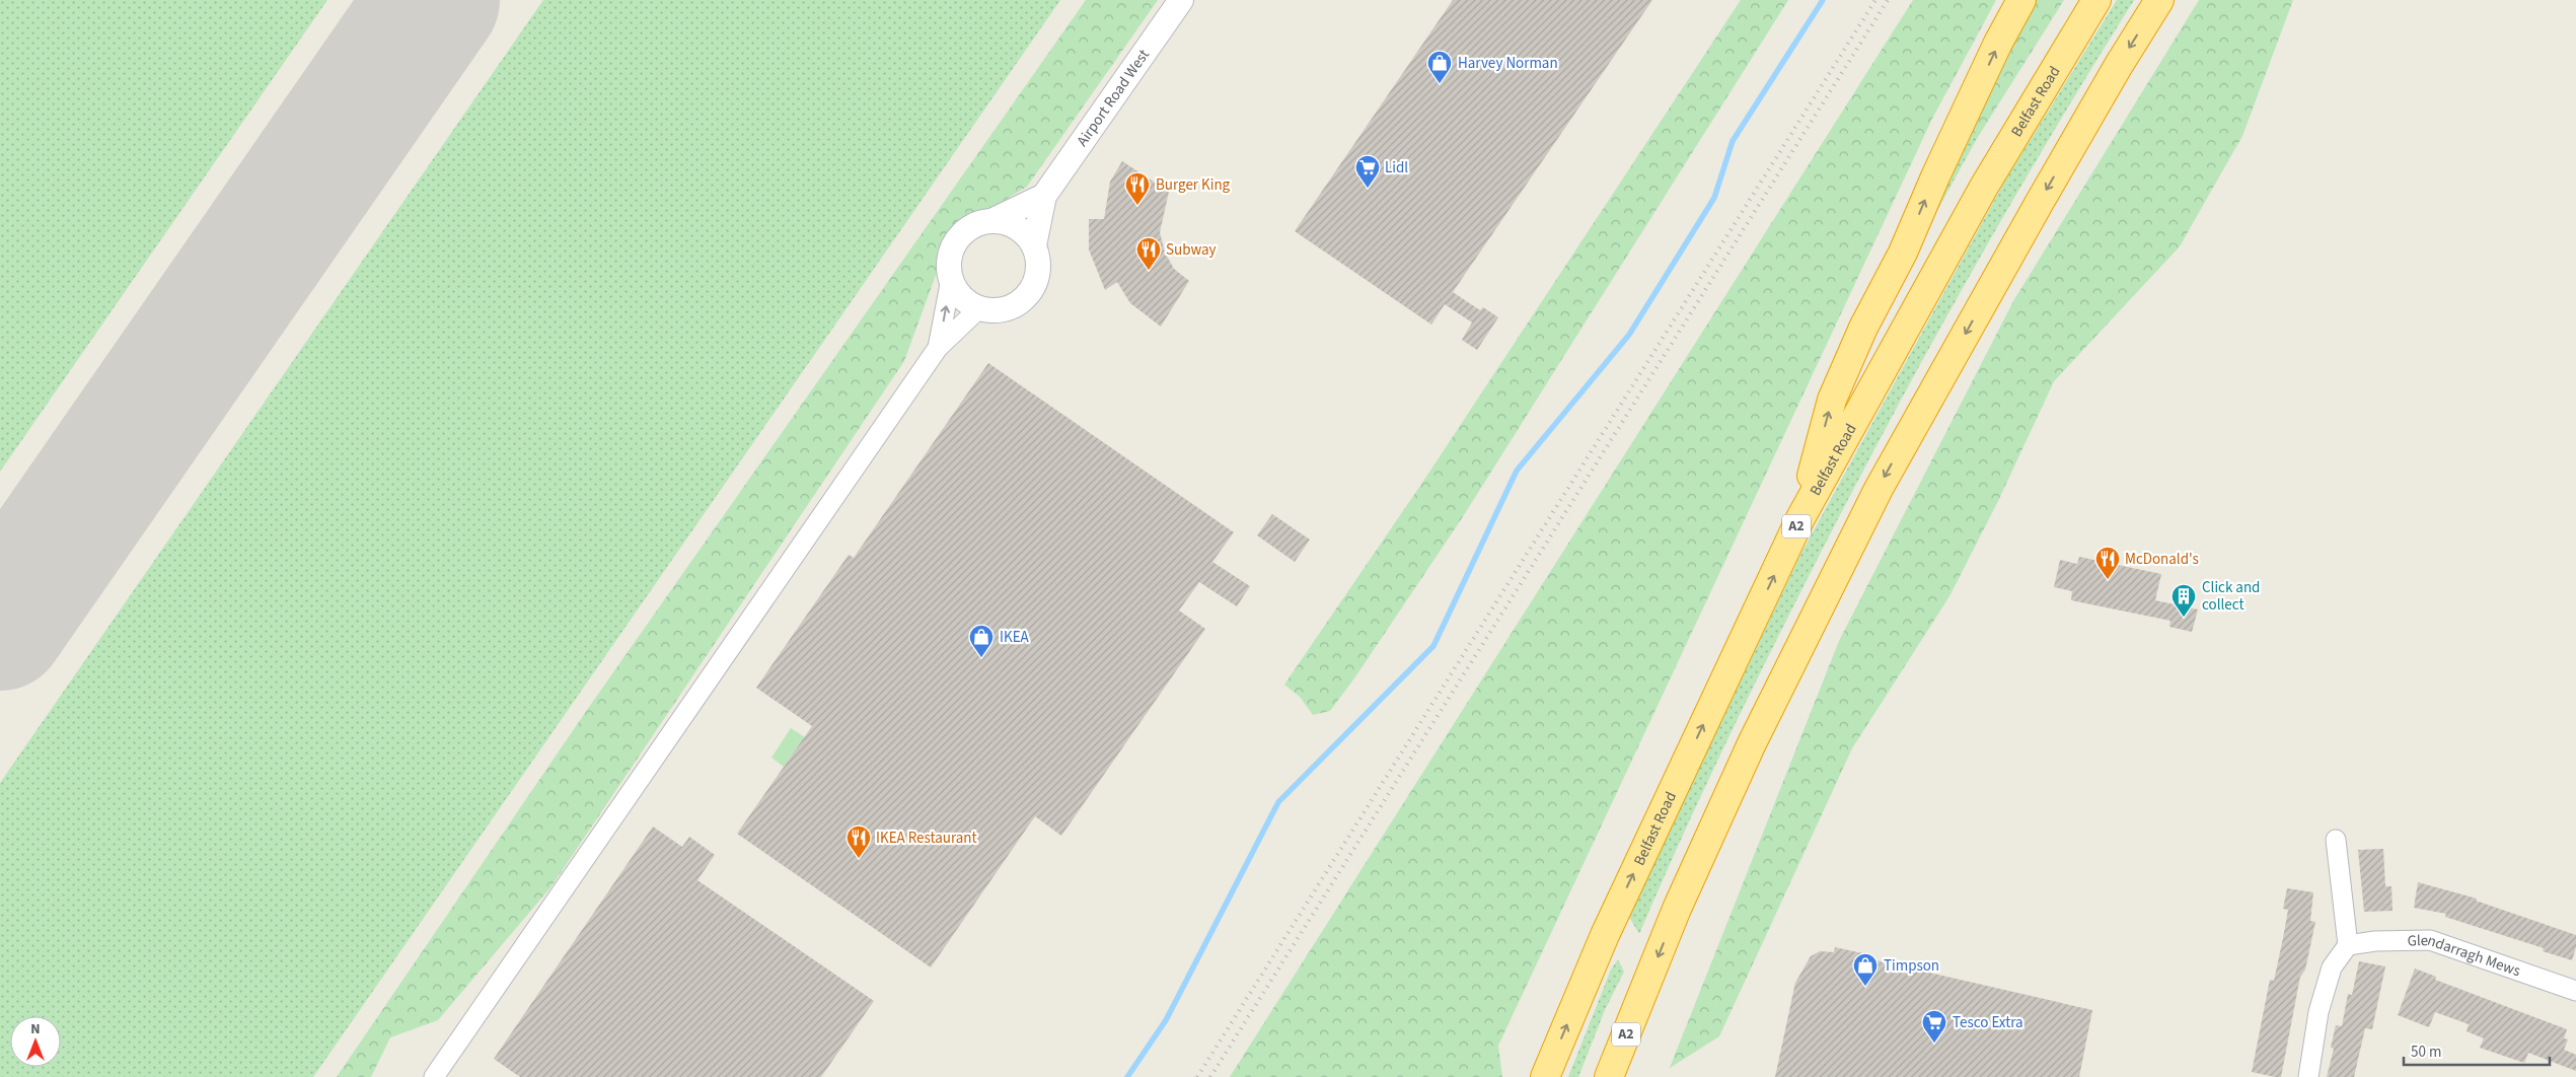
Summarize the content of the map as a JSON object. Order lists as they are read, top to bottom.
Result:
{
  "streets": {
    "highway": ["Belfast Road", "A2"],
    "street": ["Airport Road West", "Glendarragh Mews"]
  },
  "places": {
    "shop": ["Harvey Norman", "IKEA", "Timpson"],
    "supermarket": ["Lidl", "Tesco Extra"],
    "restaurant": [
      "Burger King",
      "Subway",
      "McDonald's",
      "IKEA Restaurant"
    ],
    "building": ["Click and collect"]
  },
  "scale_bar": "50 m",
  "north": "top"
}
